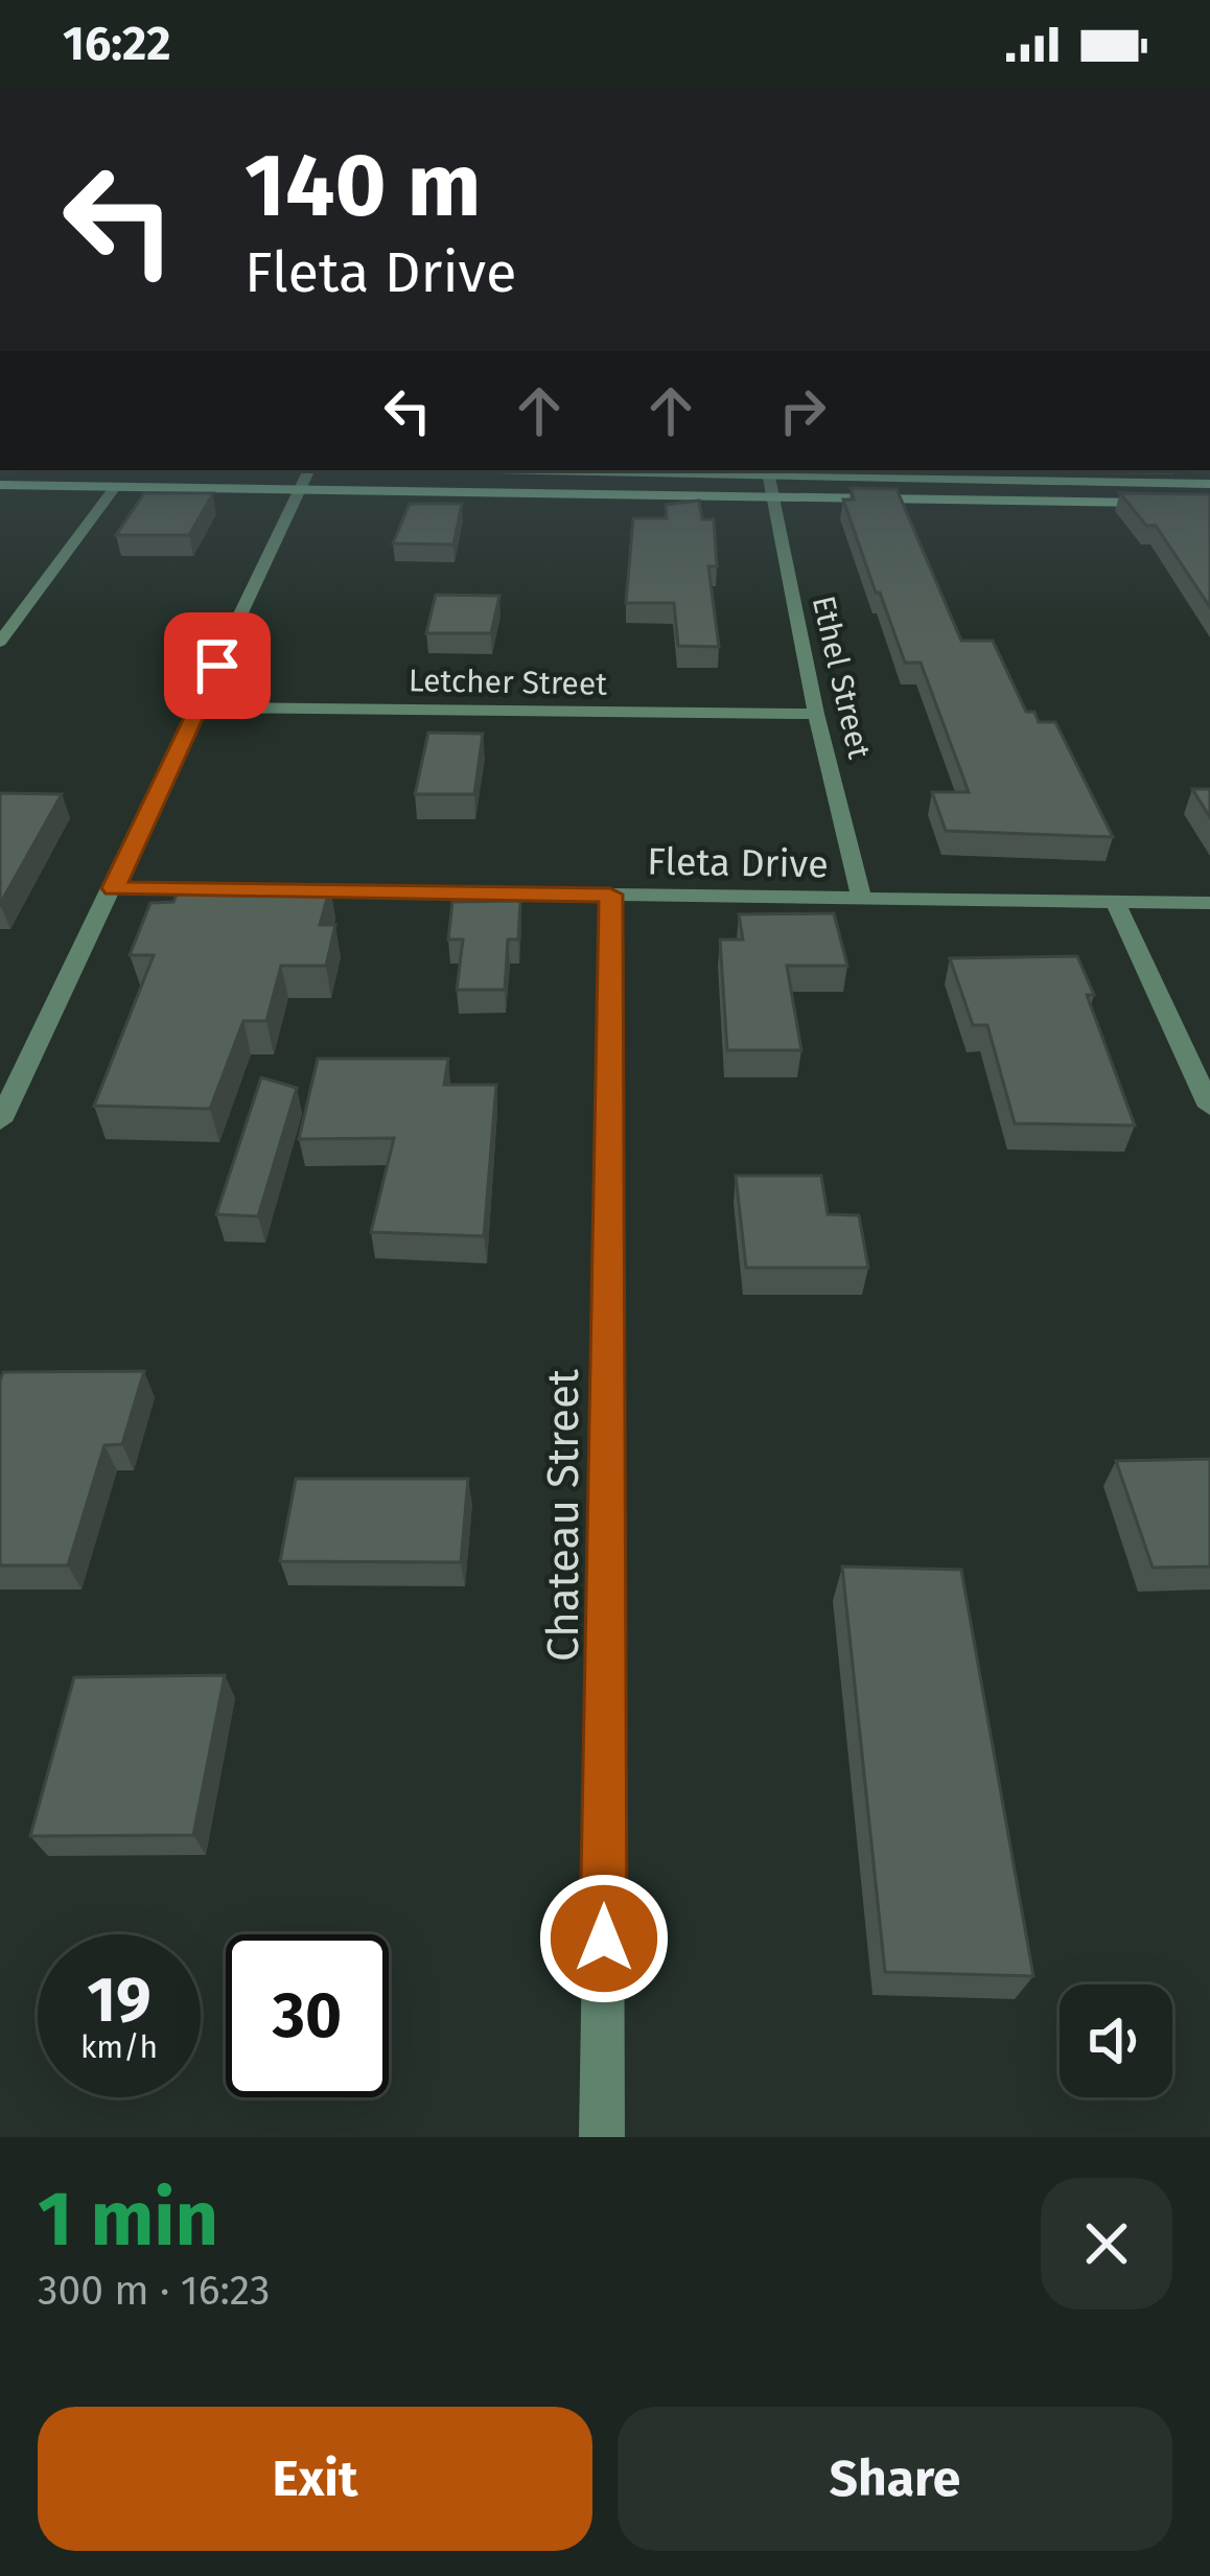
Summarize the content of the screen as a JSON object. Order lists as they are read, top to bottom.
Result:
{
  "streets": {
    "street": [
      "Ethel Street",
      "Letcher Street",
      "Fleta Drive",
      "Chateau Street"
    ]
  },
  "crossings": [
    ["Ethel Street", "Letcher Street"],
    ["Ethel Street", "Fleta Drive"],
    ["Fleta Drive", "Chateau Street"]
  ],
  "page": {
    "status": "16:22",
    "turn": ["140 m", "Fleta Drive"],
    "speed": "19 km/h",
    "limit": "30",
    "heading": ["1 min", "300 m · 16:23"],
    "buttons": ["Exit", "Share"]
  }
}
